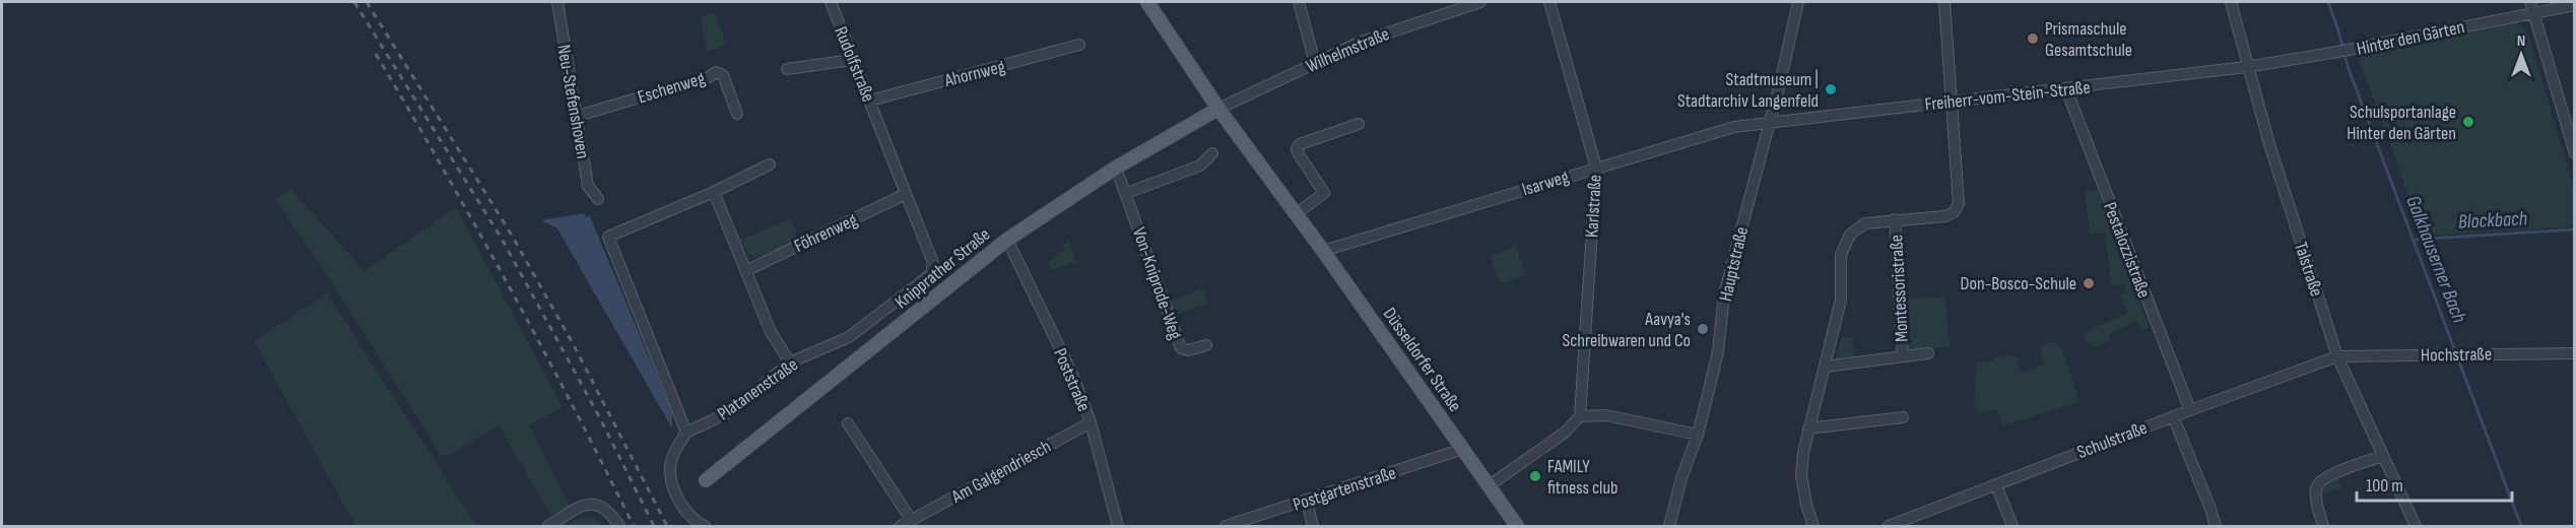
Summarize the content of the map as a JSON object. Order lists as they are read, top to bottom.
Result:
{
  "streets": {
    "main road": ["Knipprather Straße", "Düsseldorfer Straße"],
    "street": [
      "Hinter den Gärten",
      "Wilhelmstraße",
      "Rudolfstraße",
      "Ahornweg",
      "Eschenweg",
      "Freiherr-vom-Stein-Straße",
      "Neu-Stefenshoven",
      "Isarweg",
      "Karlstraße",
      "Föhrenweg",
      "Pestalozzistraße",
      "Hauptstraße",
      "Talstraße",
      "Von-Kniprode-Weg",
      "Montessoristraße",
      "Hochstraße",
      "Poststraße",
      "Platanenstraße",
      "Schulstraße",
      "Am Galgendriesch",
      "Postgartenstraße"
    ]
  },
  "crossings": [
    ["Hinter den Gärten", "Freiherr-vom-Stein-Straße"],
    ["Hinter den Gärten", "Talstraße"],
    ["Wilhelmstraße", "Knipprather Straße"],
    ["Wilhelmstraße", "Düsseldorfer Straße"],
    ["Rudolfstraße", "Ahornweg"],
    ["Rudolfstraße", "Platanenstraße"],
    ["Eschenweg", "Neu-Stefenshoven"],
    ["Freiherr-vom-Stein-Straße", "Isarweg"],
    ["Freiherr-vom-Stein-Straße", "Pestalozzistraße"],
    ["Freiherr-vom-Stein-Straße", "Hauptstraße"],
    ["Freiherr-vom-Stein-Straße", "Talstraße"],
    ["Freiherr-vom-Stein-Straße", "Montessoristraße"],
    ["Isarweg", "Karlstraße"],
    ["Isarweg", "Hauptstraße"],
    ["Isarweg", "Düsseldorfer Straße"],
    ["Föhrenweg", "Platanenstraße"],
    ["Pestalozzistraße", "Schulstraße"],
    ["Knipprather Straße", "Von-Kniprode-Weg"],
    ["Knipprather Straße", "Düsseldorfer Straße"],
    ["Knipprather Straße", "Poststraße"],
    ["Talstraße", "Hochstraße"],
    ["Talstraße", "Schulstraße"],
    ["Hochstraße", "Schulstraße"],
    ["Düsseldorfer Straße", "Postgartenstraße"],
    ["Poststraße", "Am Galgendriesch"]
  ],
  "water": ["Blockbach", "Galkhauserner Bach"],
  "places": [
    "Prismaschule Gesamtschule",
    "Stadtmuseum | Stadtarchiv Langenfeld",
    "Schulsportanlage Hinter den Gärten",
    "Don-Bosco-Schule",
    "Aavya's Schreibwaren und Co",
    "FAMILY fitness club"
  ],
  "scale_bar": "100 m",
  "north": "top"
}
